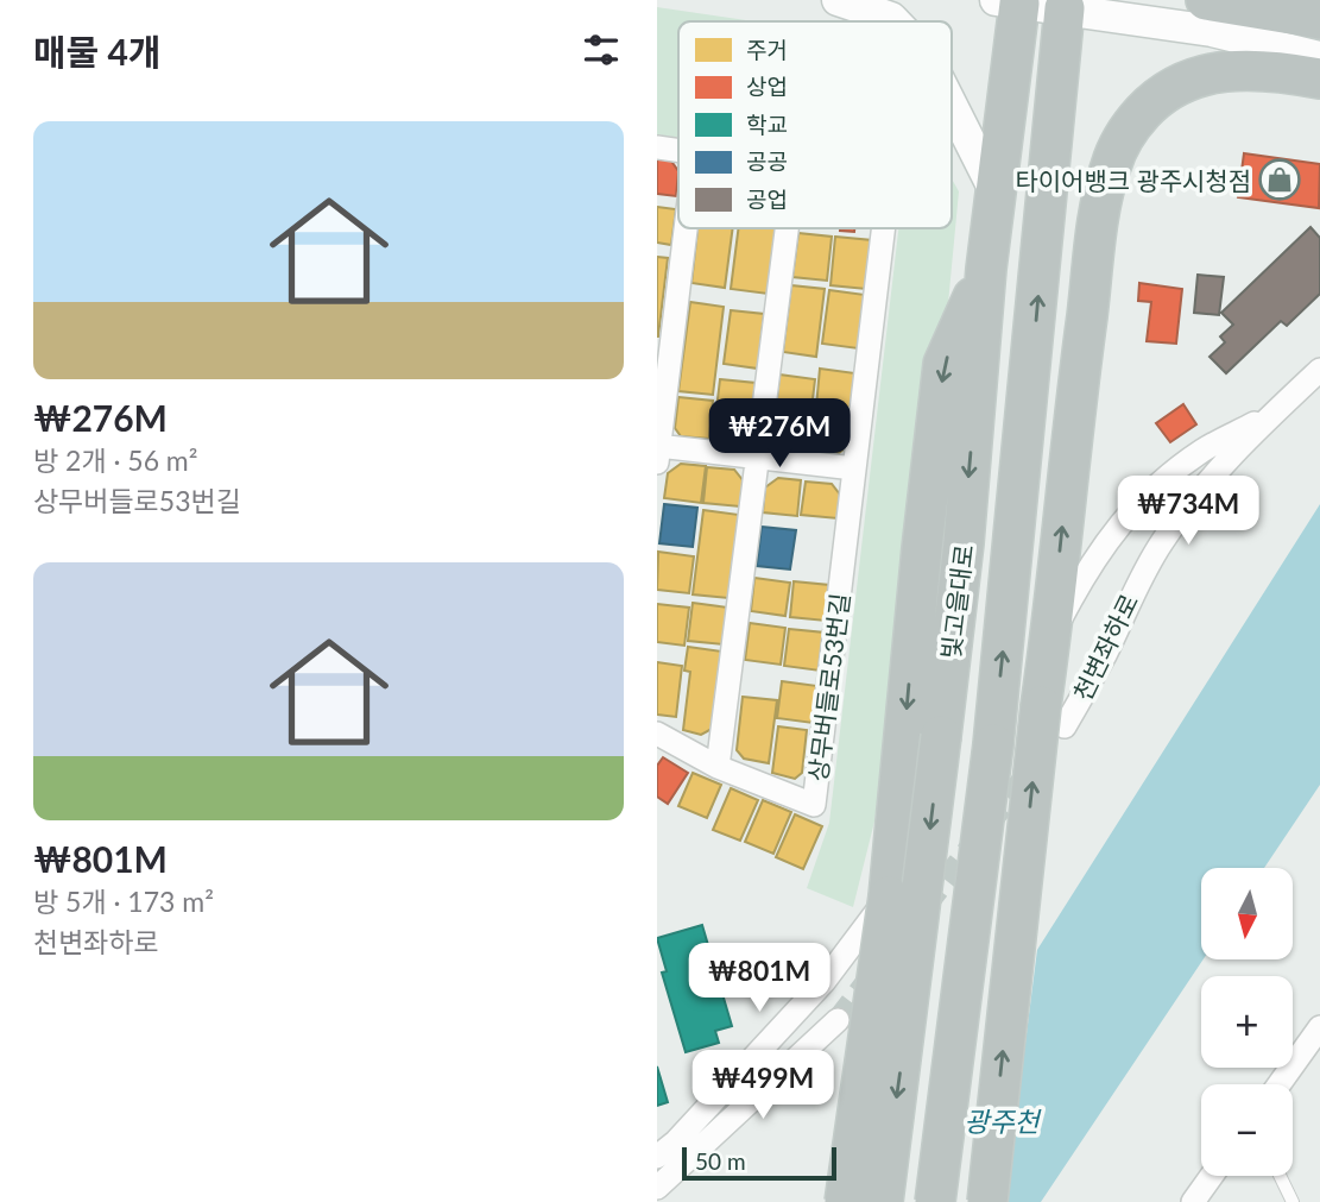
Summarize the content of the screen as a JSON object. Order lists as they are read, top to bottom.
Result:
{
  "streets": {
    "highway": ["빛고을대로"],
    "street": ["천변좌하로", "상무버들로53번길"]
  },
  "water": ["광주천"],
  "places": {
    "shop": ["타이어뱅크 광주시청점"]
  },
  "legend": [
    "주거",
    "상업",
    "학교",
    "공공",
    "공업"
  ],
  "scale_bar": "50 m",
  "north": "bottom",
  "page": {
    "heading": "매물 4개",
    "list": [
      {
        "name": "₩276M",
        "note": "방 2개 · 56 m² · 상무버들로53번길"
      },
      {
        "name": "₩801M",
        "note": "방 5개 · 173 m² · 천변좌하로"
      }
    ],
    "price": [
      "₩276M",
      "₩734M",
      "₩801M",
      "₩499M"
    ],
    "map_buttons": ["+", "−"],
    "scale": "50 m"
  }
}
